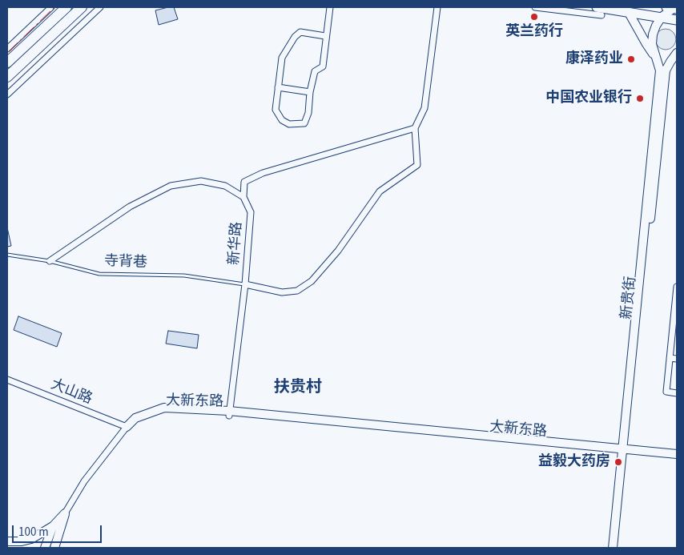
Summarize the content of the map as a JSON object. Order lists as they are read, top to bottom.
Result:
{
  "streets": {
    "street": [
      "新华路",
      "新贵街",
      "大山路",
      "大新东路"
    ],
    "lane": ["寺背巷"]
  },
  "crossings": [
    ["新华路", "寺背巷"],
    ["新华路", "大新东路"],
    ["新贵街", "大新东路"],
    ["大山路", "大新东路"]
  ],
  "districts": ["扶贵村"],
  "places": [
    "英兰药行",
    "康泽药业",
    "中国农业银行",
    "益毅大药房"
  ],
  "scale_bar": "100 m"
}
